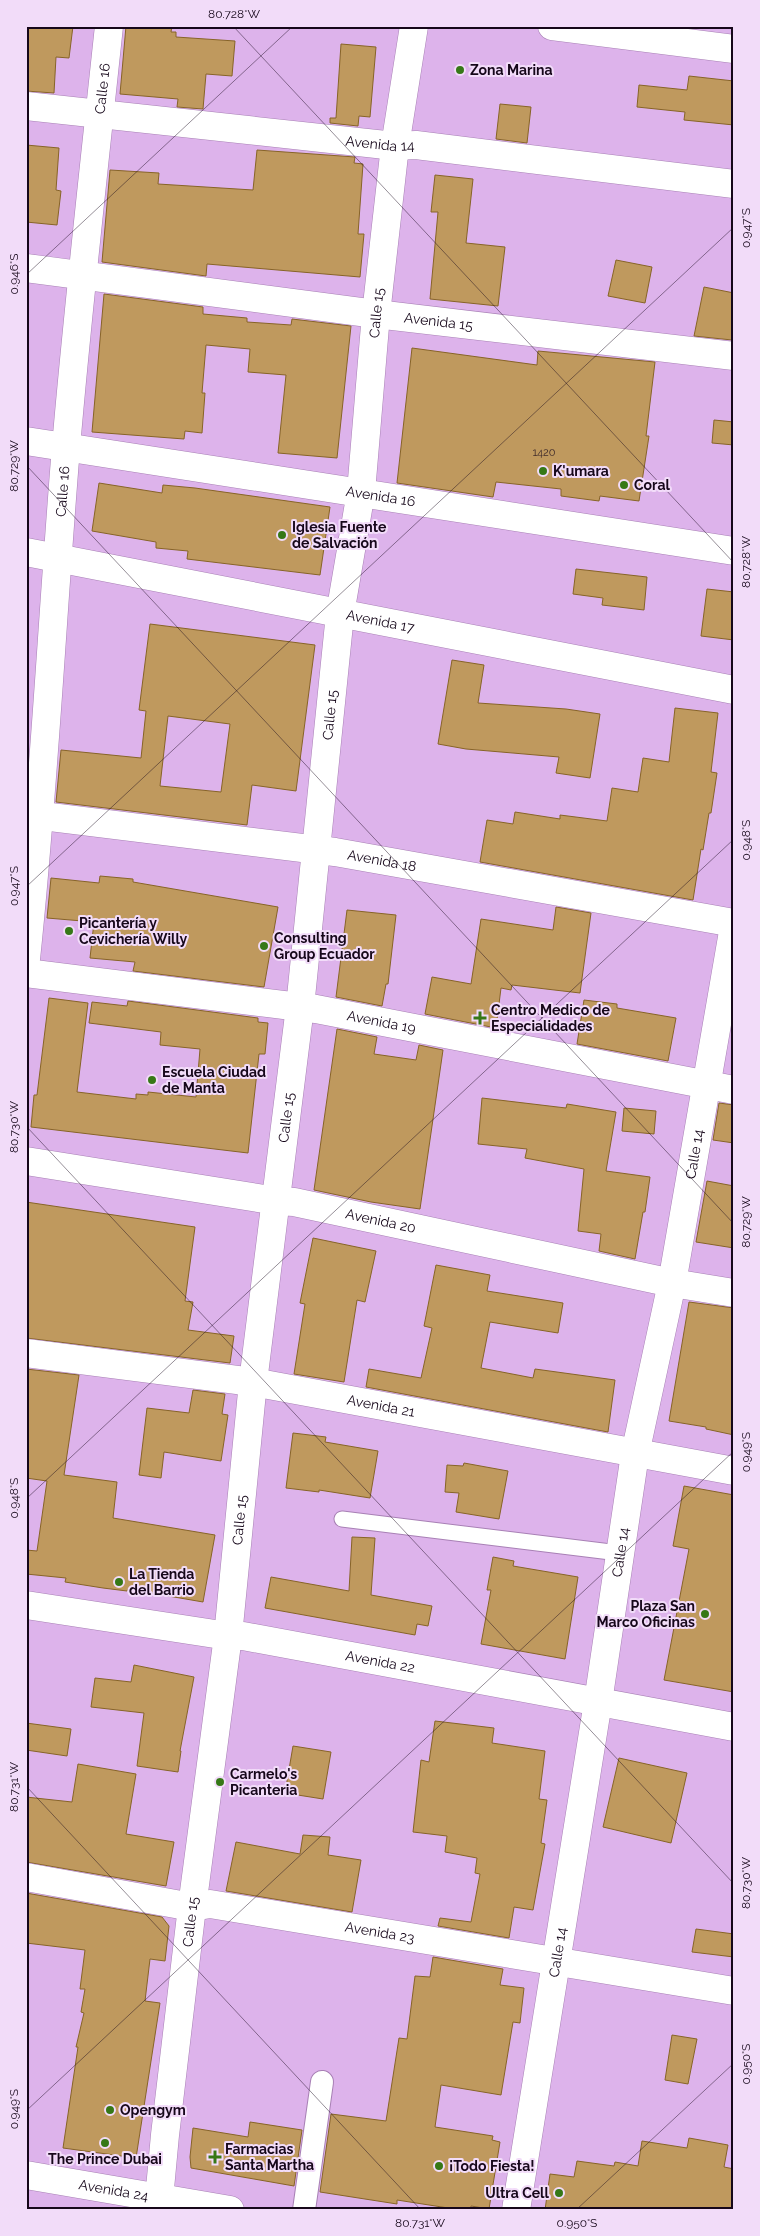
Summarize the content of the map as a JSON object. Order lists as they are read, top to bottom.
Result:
{
  "streets": {
    "street": [
      "Calle 16",
      "Avenida 14",
      "Calle 15",
      "Avenida 15",
      "Avenida 16",
      "Avenida 17",
      "Avenida 18",
      "Avenida 19",
      "Calle 14",
      "Avenida 20",
      "Avenida 21",
      "Avenida 22",
      "Avenida 23",
      "Avenida 24"
    ]
  },
  "crossings": [
    ["Calle 16", "Avenida 14"],
    ["Calle 16", "Avenida 15"],
    ["Calle 16", "Avenida 16"],
    ["Calle 16", "Avenida 17"],
    ["Calle 16", "Avenida 18"],
    ["Avenida 14", "Calle 15"],
    ["Calle 15", "Avenida 15"],
    ["Calle 15", "Avenida 16"],
    ["Calle 15", "Avenida 17"],
    ["Calle 15", "Avenida 18"],
    ["Calle 15", "Avenida 19"],
    ["Calle 15", "Avenida 20"],
    ["Calle 15", "Avenida 21"],
    ["Calle 15", "Avenida 22"],
    ["Calle 15", "Avenida 23"],
    ["Calle 15", "Avenida 24"],
    ["Avenida 18", "Calle 14"],
    ["Avenida 19", "Calle 14"],
    ["Calle 14", "Avenida 20"],
    ["Calle 14", "Avenida 21"],
    ["Calle 14", "Avenida 22"],
    ["Calle 14", "Avenida 23"]
  ],
  "places": {
    "other": [
      "Zona Marina",
      "K'umara",
      "Coral",
      "Iglesia Fuente de Salvación",
      "Picantería y Cevichería Willy",
      "Consulting Group Ecuador",
      "Escuela Ciudad de Manta",
      "La Tienda del Barrio",
      "Plaza San Marco Oficinas",
      "Carmelo's Picanteria",
      "Opengym",
      "The Prince Dubai",
      "¡Todo Fiesta!",
      "Ultra Cell"
    ],
    "health": ["Centro Medico de Especialidades", "Farmacias Santa Martha"]
  },
  "house_numbers": ["1420"],
  "coordinates": [
    "80.728°W",
    "0.947°S",
    "0.946°S",
    "80.729°W",
    "0.948°S",
    "80.730°W",
    "0.949°S",
    "80.731°W",
    "0.950°S"
  ]
}
